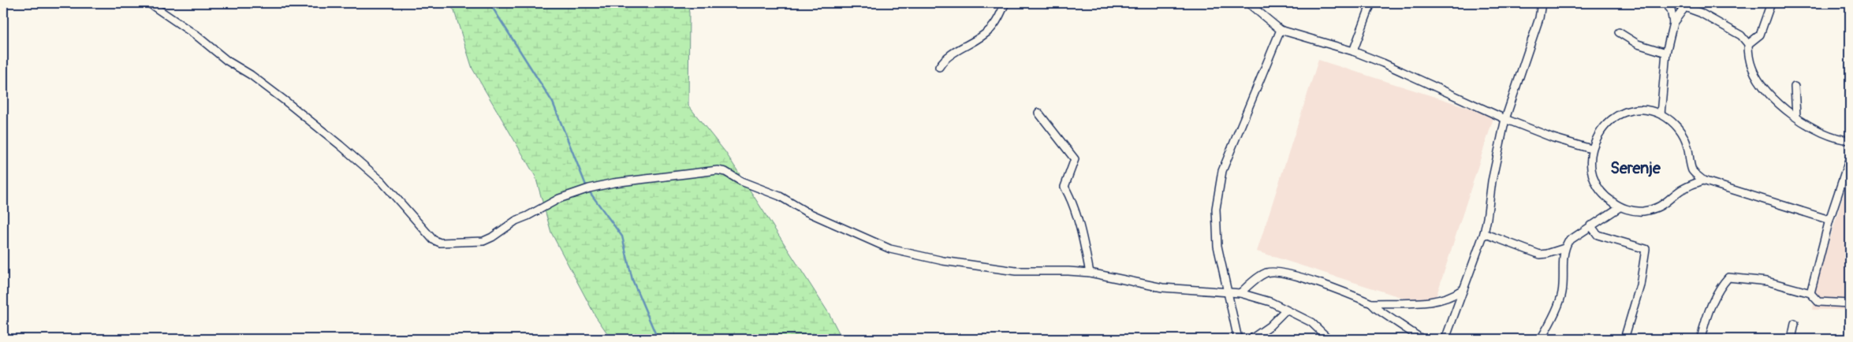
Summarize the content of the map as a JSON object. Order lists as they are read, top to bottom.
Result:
{
  "districts": ["Serenje"]
}
